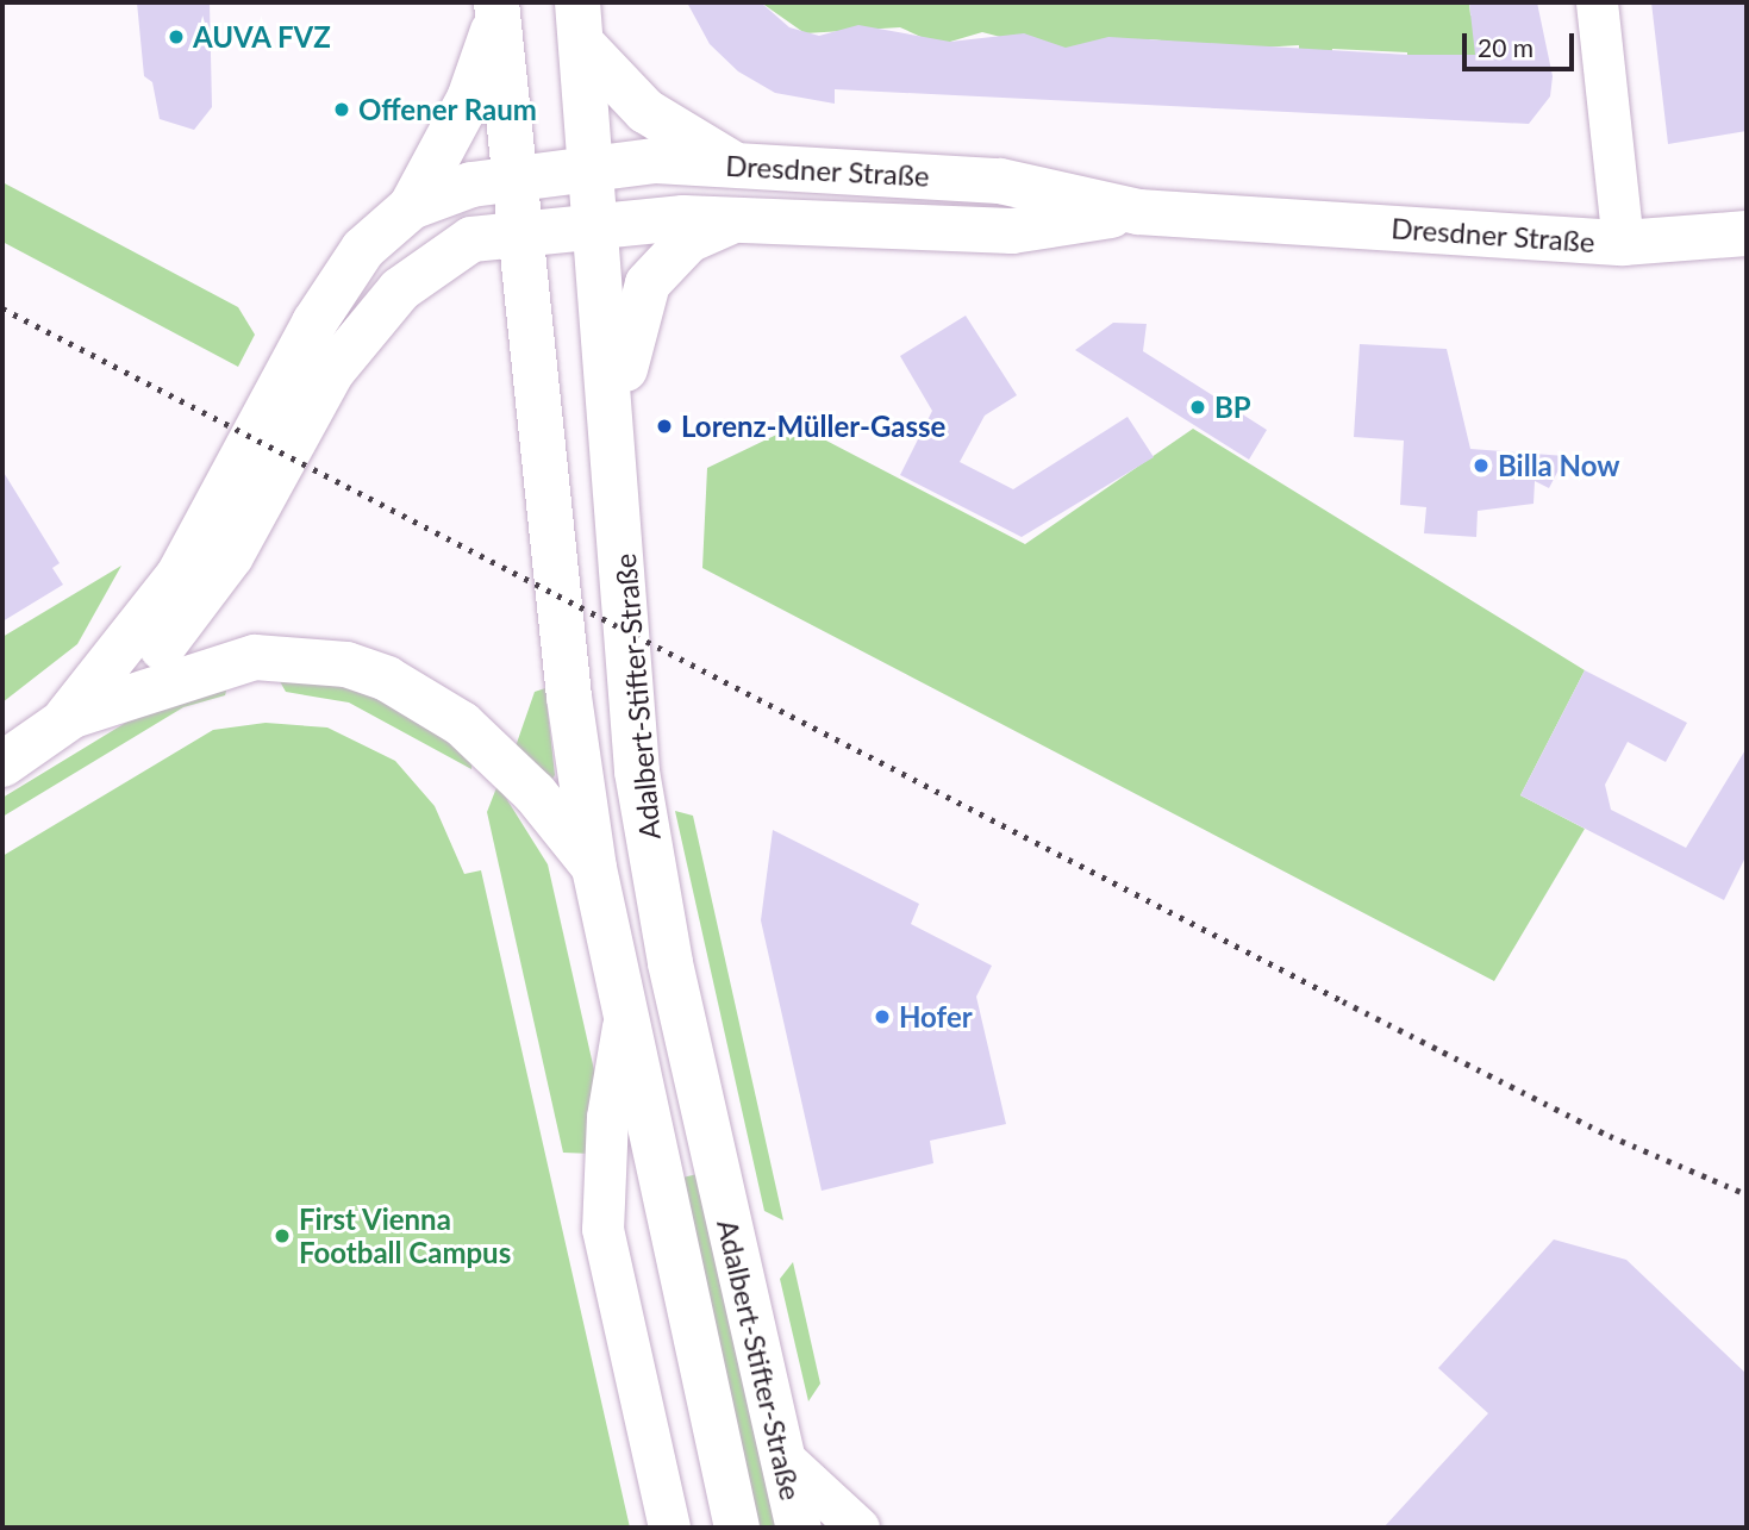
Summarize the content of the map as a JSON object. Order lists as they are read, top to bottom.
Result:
{
  "streets": {
    "main road": ["Dresdner Straße", "Adalbert-Stifter-Straße"]
  },
  "crossings": [
    ["Dresdner Straße", "Adalbert-Stifter-Straße"]
  ],
  "places": [
    "AUVA FVZ",
    "Offener Raum",
    "BP",
    "Lorenz-Müller-Gasse",
    "Billa Now",
    "Hofer",
    "First Vienna Football Campus"
  ],
  "scale_bar": "20 m"
}
